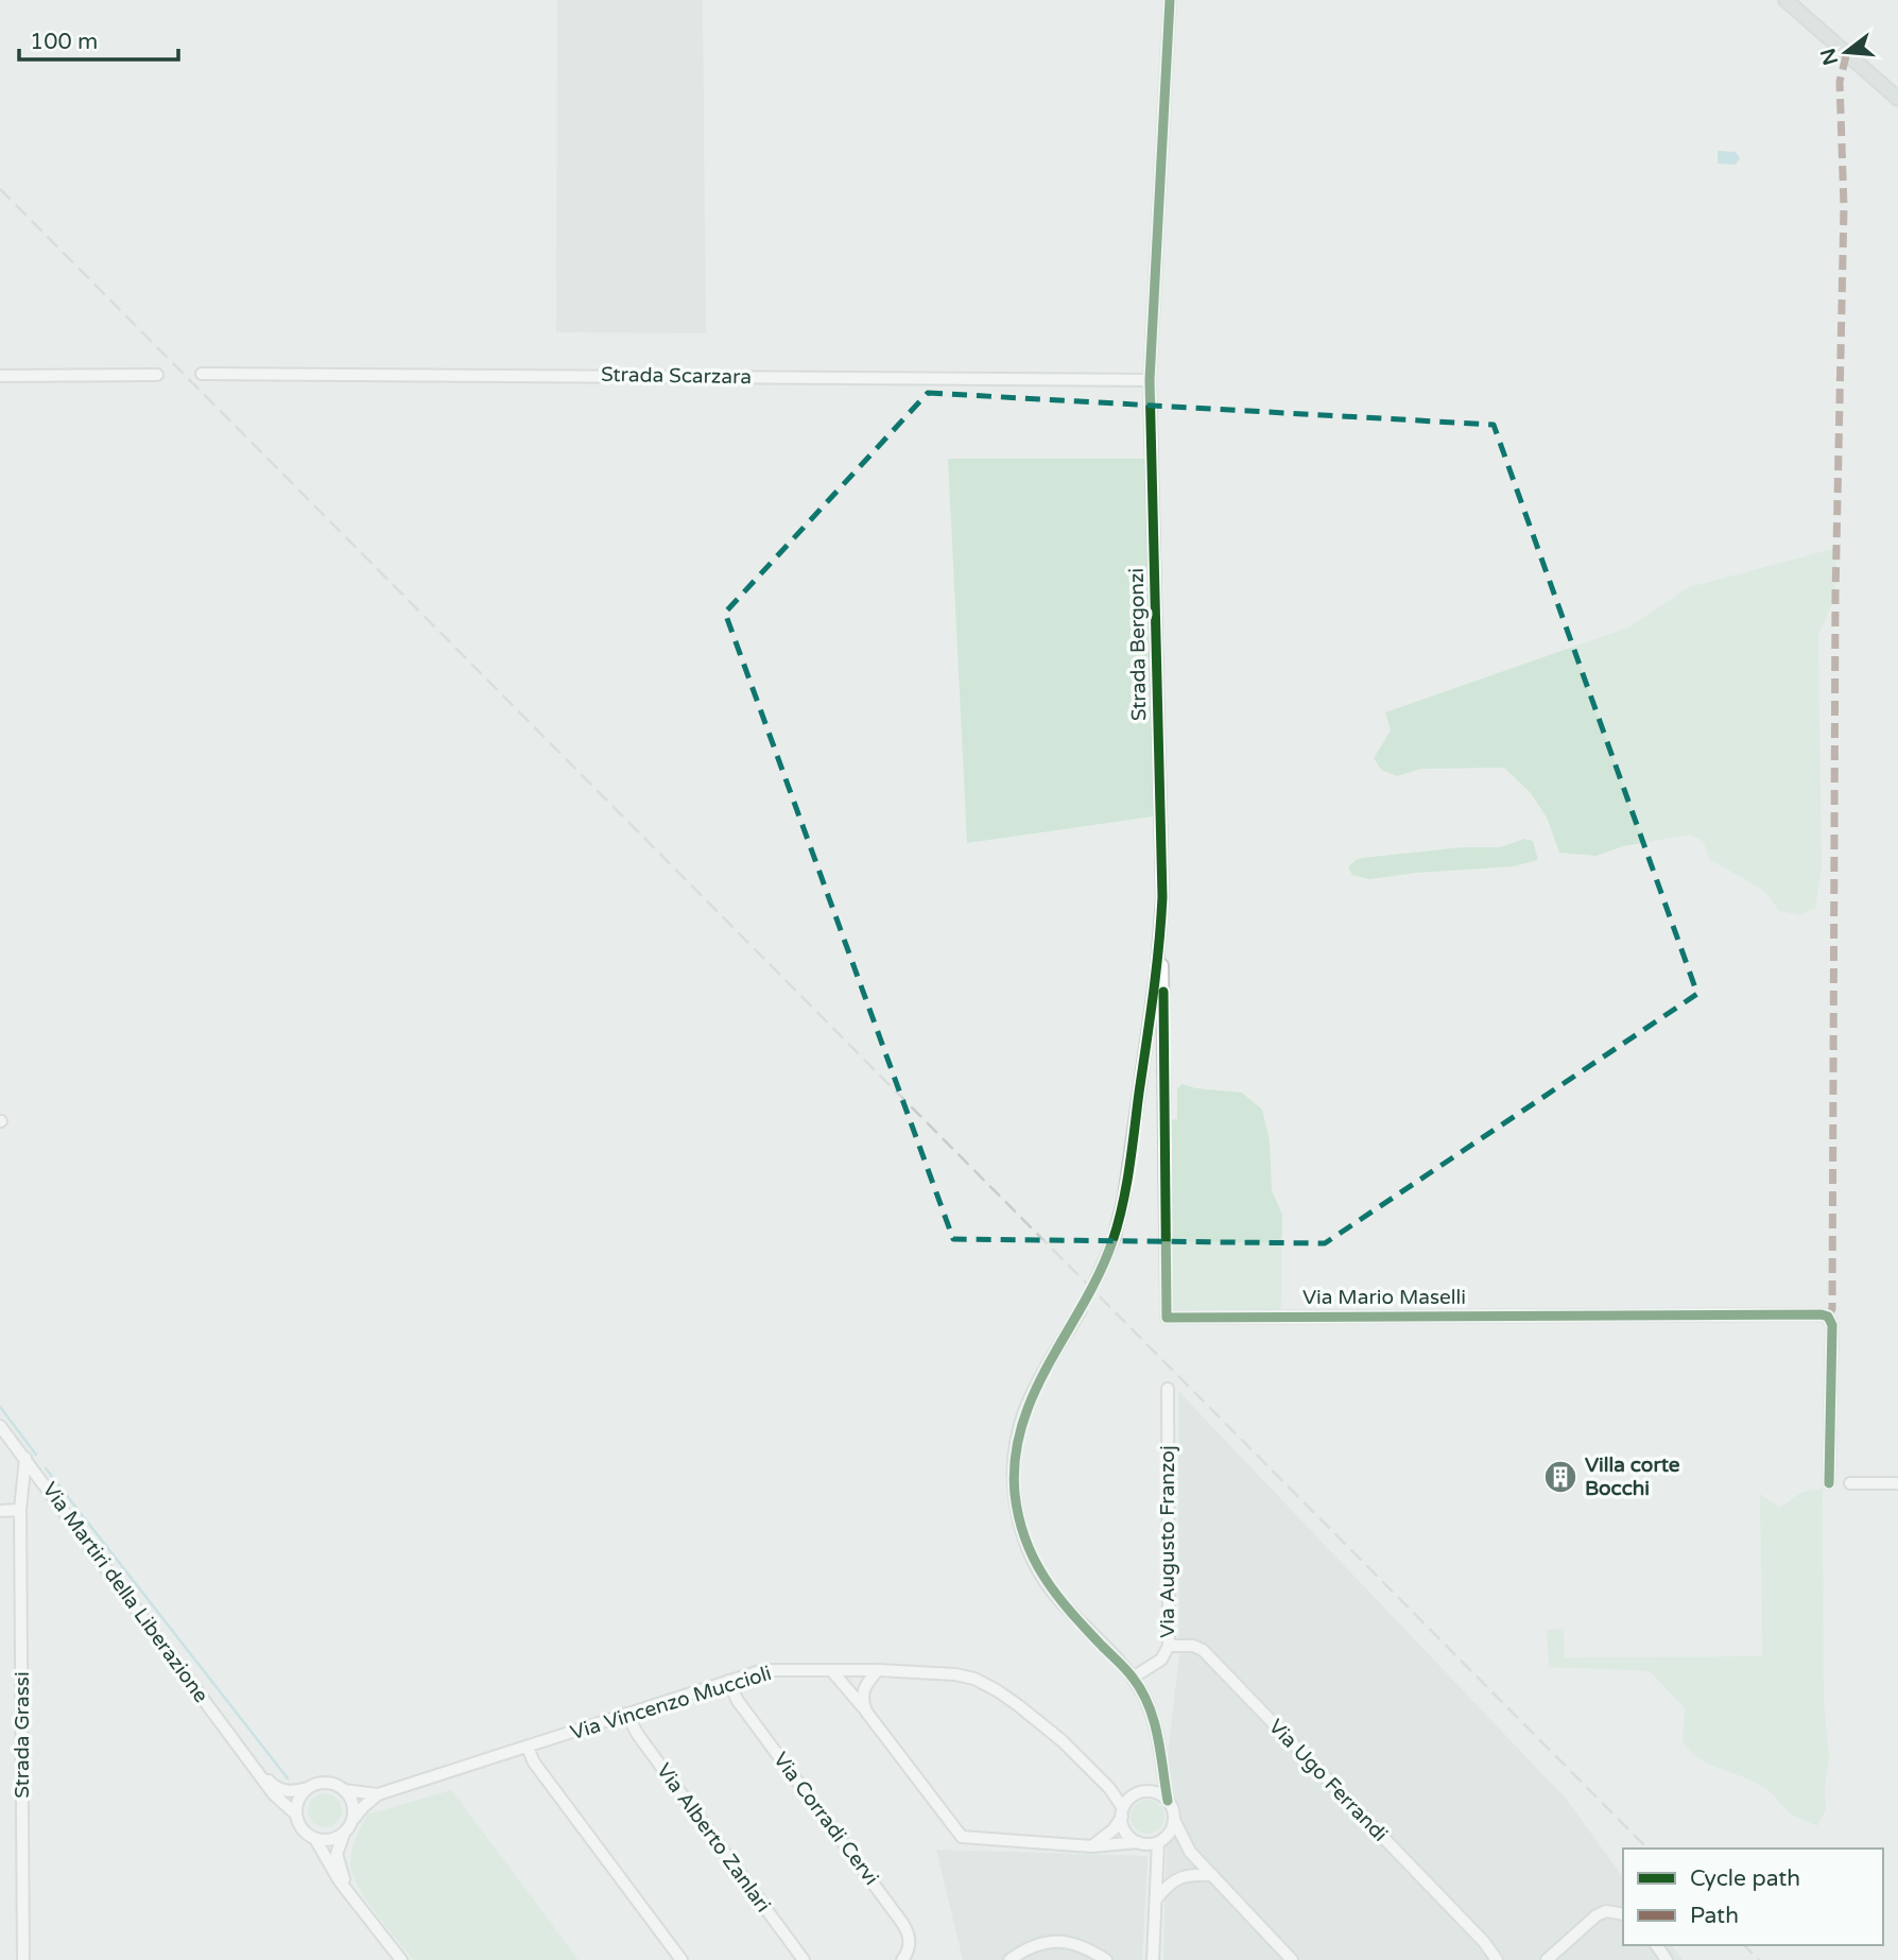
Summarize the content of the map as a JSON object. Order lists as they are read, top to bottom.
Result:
{
  "streets": {
    "street": [
      "Strada Scarzara",
      "Strada Bergonzi",
      "Via Mario Maselli",
      "Via Augusto Franzoj",
      "Via Martiri della Liberazione",
      "Via Vincenzo Muccioli",
      "Strada Grassi",
      "Via Ugo Ferrandi",
      "Via Corradi Cervi",
      "Via Alberto Zanlari"
    ]
  },
  "crossings": [
    ["Strada Scarzara", "Strada Bergonzi"],
    ["Strada Bergonzi", "Via Mario Maselli"],
    ["Via Augusto Franzoj", "Via Ugo Ferrandi"],
    ["Via Martiri della Liberazione", "Via Vincenzo Muccioli"],
    ["Via Martiri della Liberazione", "Strada Grassi"],
    ["Via Vincenzo Muccioli", "Via Corradi Cervi"],
    ["Via Vincenzo Muccioli", "Via Alberto Zanlari"]
  ],
  "places": {
    "building": ["Villa corte Bocchi"]
  },
  "legend": ["Cycle path", "Path"],
  "scale_bar": "100 m",
  "north": "left"
}
